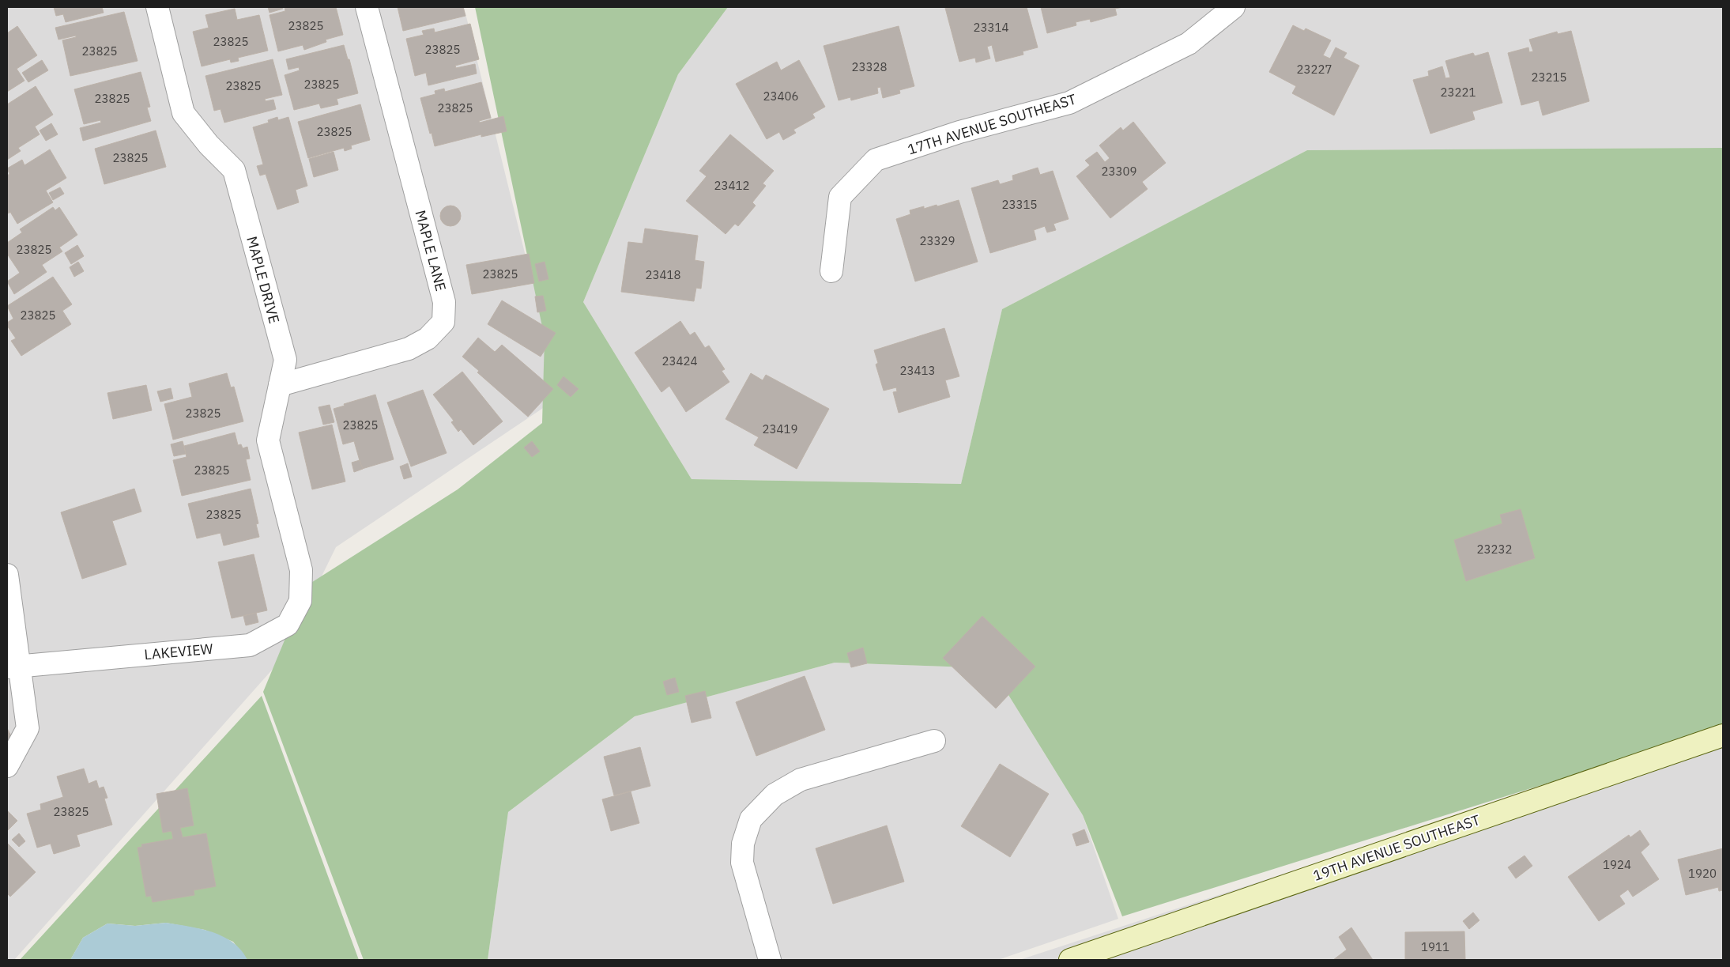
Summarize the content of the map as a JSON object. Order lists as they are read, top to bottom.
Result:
{
  "streets": {
    "street": [
      "17TH AVENUE SOUTHEAST",
      "MAPLE LANE",
      "MAPLE DRIVE",
      "LAKEVIEW",
      "19TH AVENUE SOUTHEAST"
    ]
  },
  "crossings": [
    ["MAPLE LANE", "MAPLE DRIVE"],
    ["MAPLE DRIVE", "LAKEVIEW"]
  ],
  "house_numbers": [
    "23825",
    "23314",
    "23825",
    "23825",
    "23825",
    "23328",
    "23227",
    "23215",
    "23825",
    "23825",
    "23221",
    "23406",
    "23825",
    "23825",
    "23825",
    "23825",
    "23309",
    "23412",
    "23315",
    "23329",
    "23825",
    "23825",
    "23418",
    "23825",
    "23424",
    "23413",
    "23825",
    "23825",
    "23419",
    "23825",
    "23825",
    "23232",
    "23825",
    "1924",
    "1920",
    "1911"
  ]
}
